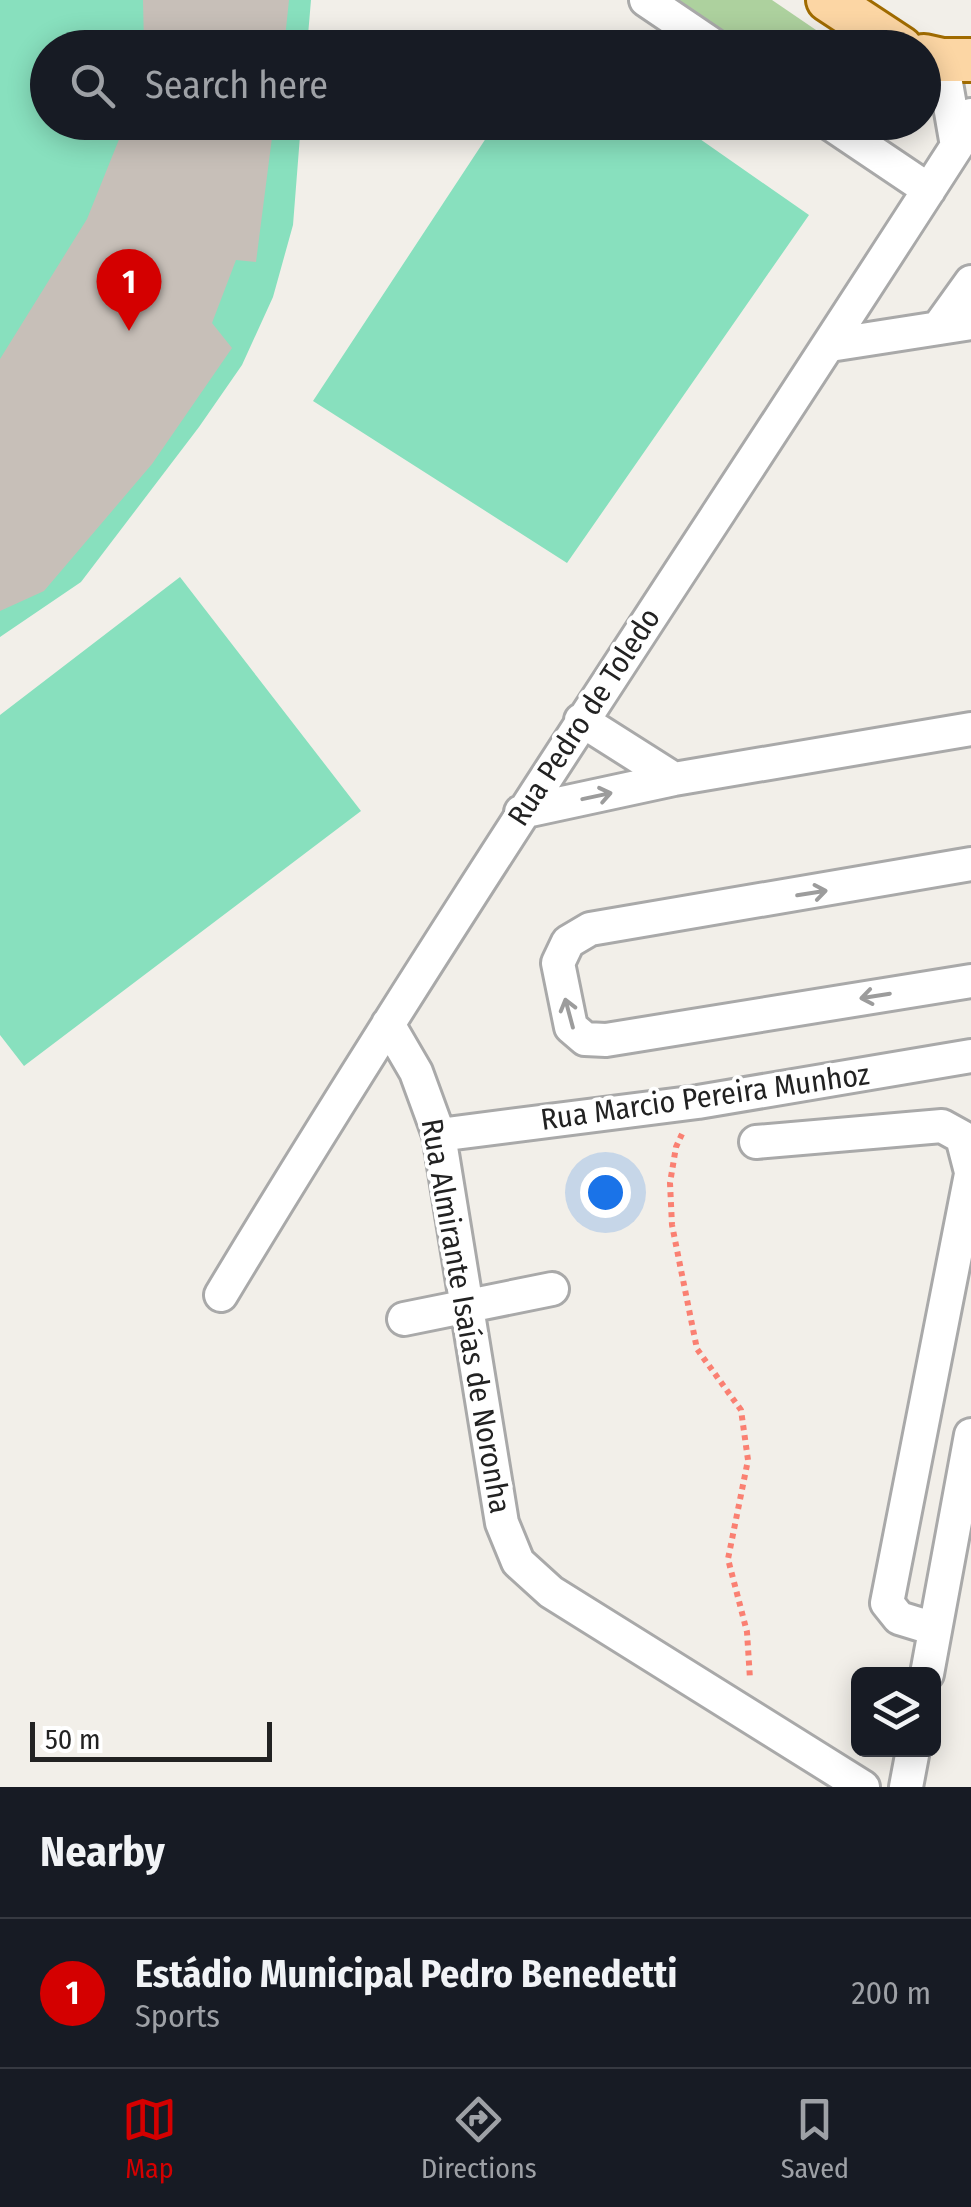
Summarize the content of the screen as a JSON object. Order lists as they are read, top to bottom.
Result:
{
  "streets": {
    "street": ["Rua Pedro de Toledo", "Rua Marcio Pereira Munhoz", "Rua Almirante Isaías de Noronha"]
  },
  "crossings": [
    ["Rua Pedro de Toledo", "Rua Almirante Isaías de Noronha"],
    ["Rua Marcio Pereira Munhoz", "Rua Almirante Isaías de Noronha"]
  ],
  "scale_bar": "50 m",
  "page": {
    "search": "Search here",
    "pins": "1",
    "scale": "50 m",
    "heading": "Nearby",
    "list": [
      {
        "mark": "1",
        "name": "Estádio Municipal Pedro Benedetti",
        "note": "Sports",
        "value": "200 m"
      }
    ],
    "nav": ["Map", "Directions", "Saved"]
  }
}
